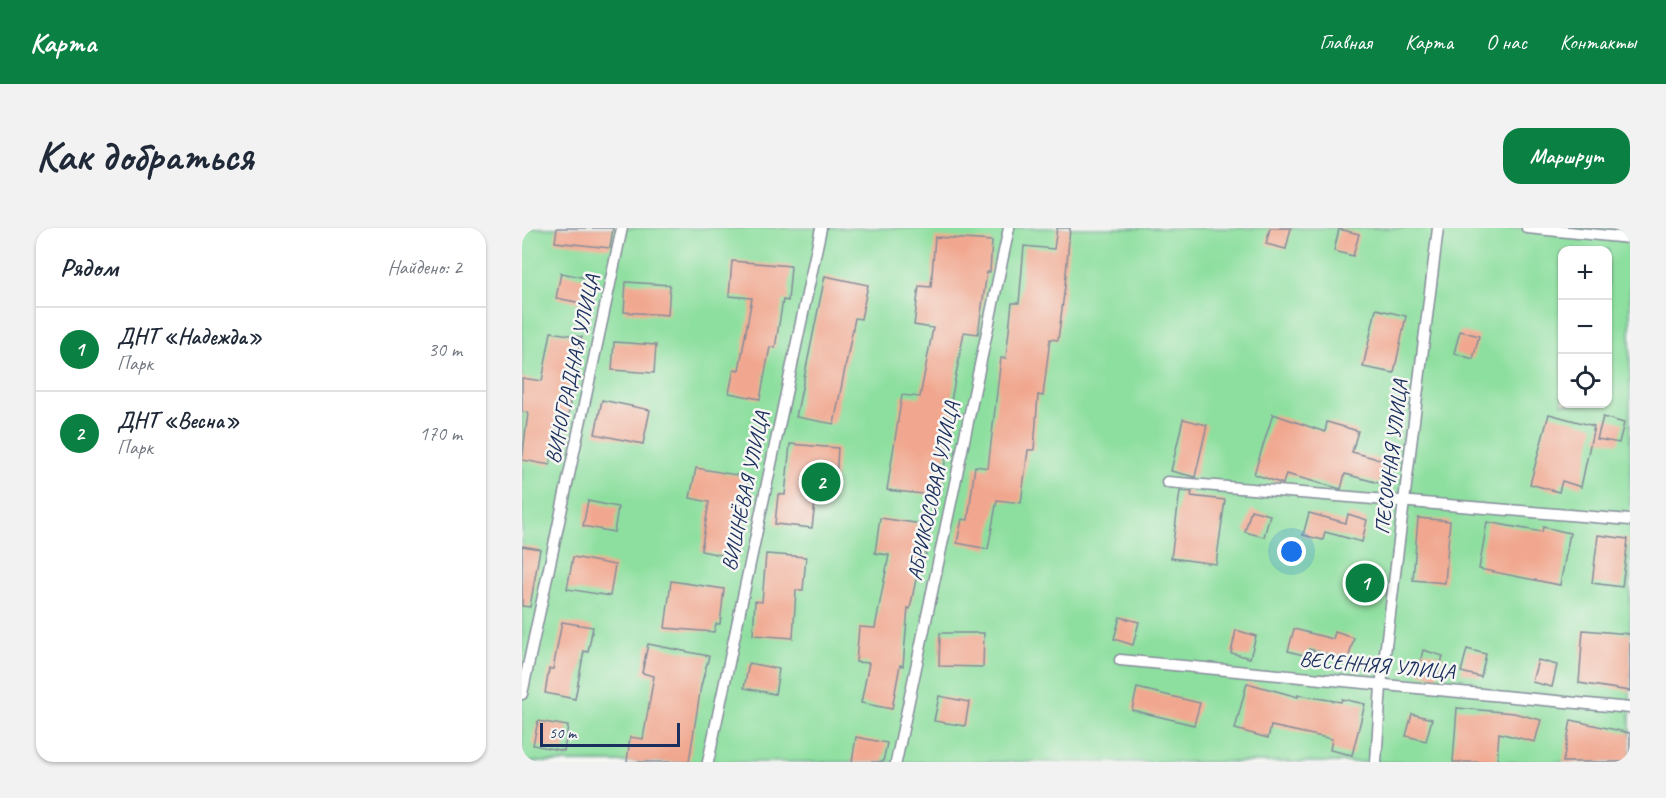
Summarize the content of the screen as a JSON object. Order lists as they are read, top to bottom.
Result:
{
  "streets": {
    "lane": [
      "ВИНОГРАДНАЯ УЛИЦА",
      "ПЕСОЧНАЯ УЛИЦА",
      "ВИШНЁВАЯ УЛИЦА",
      "АБРИКОСОВАЯ УЛИЦА",
      "ВЕСЕННЯЯ УЛИЦА"
    ]
  },
  "crossings": [
    ["ПЕСОЧНАЯ УЛИЦА", "ВЕСЕННЯЯ УЛИЦА"]
  ],
  "scale_bar": "50 m",
  "page": {
    "header": "Карта",
    "nav": [
      "Главная",
      "Карта",
      "О нас",
      "Контакты"
    ],
    "buttons": "Маршрут",
    "title": "Как добраться",
    "heading": ["Рядом", "Найдено: 2"],
    "map_buttons": ["+", "−"],
    "list": [
      {
        "mark": "1",
        "name": "ДНТ «Надежда»",
        "note": "Парк",
        "value": "30 m"
      },
      {
        "mark": "2",
        "name": "ДНТ «Весна»",
        "note": "Парк",
        "value": "170 m"
      }
    ],
    "pins": ["2", "1"],
    "scale": "50 m"
  }
}
